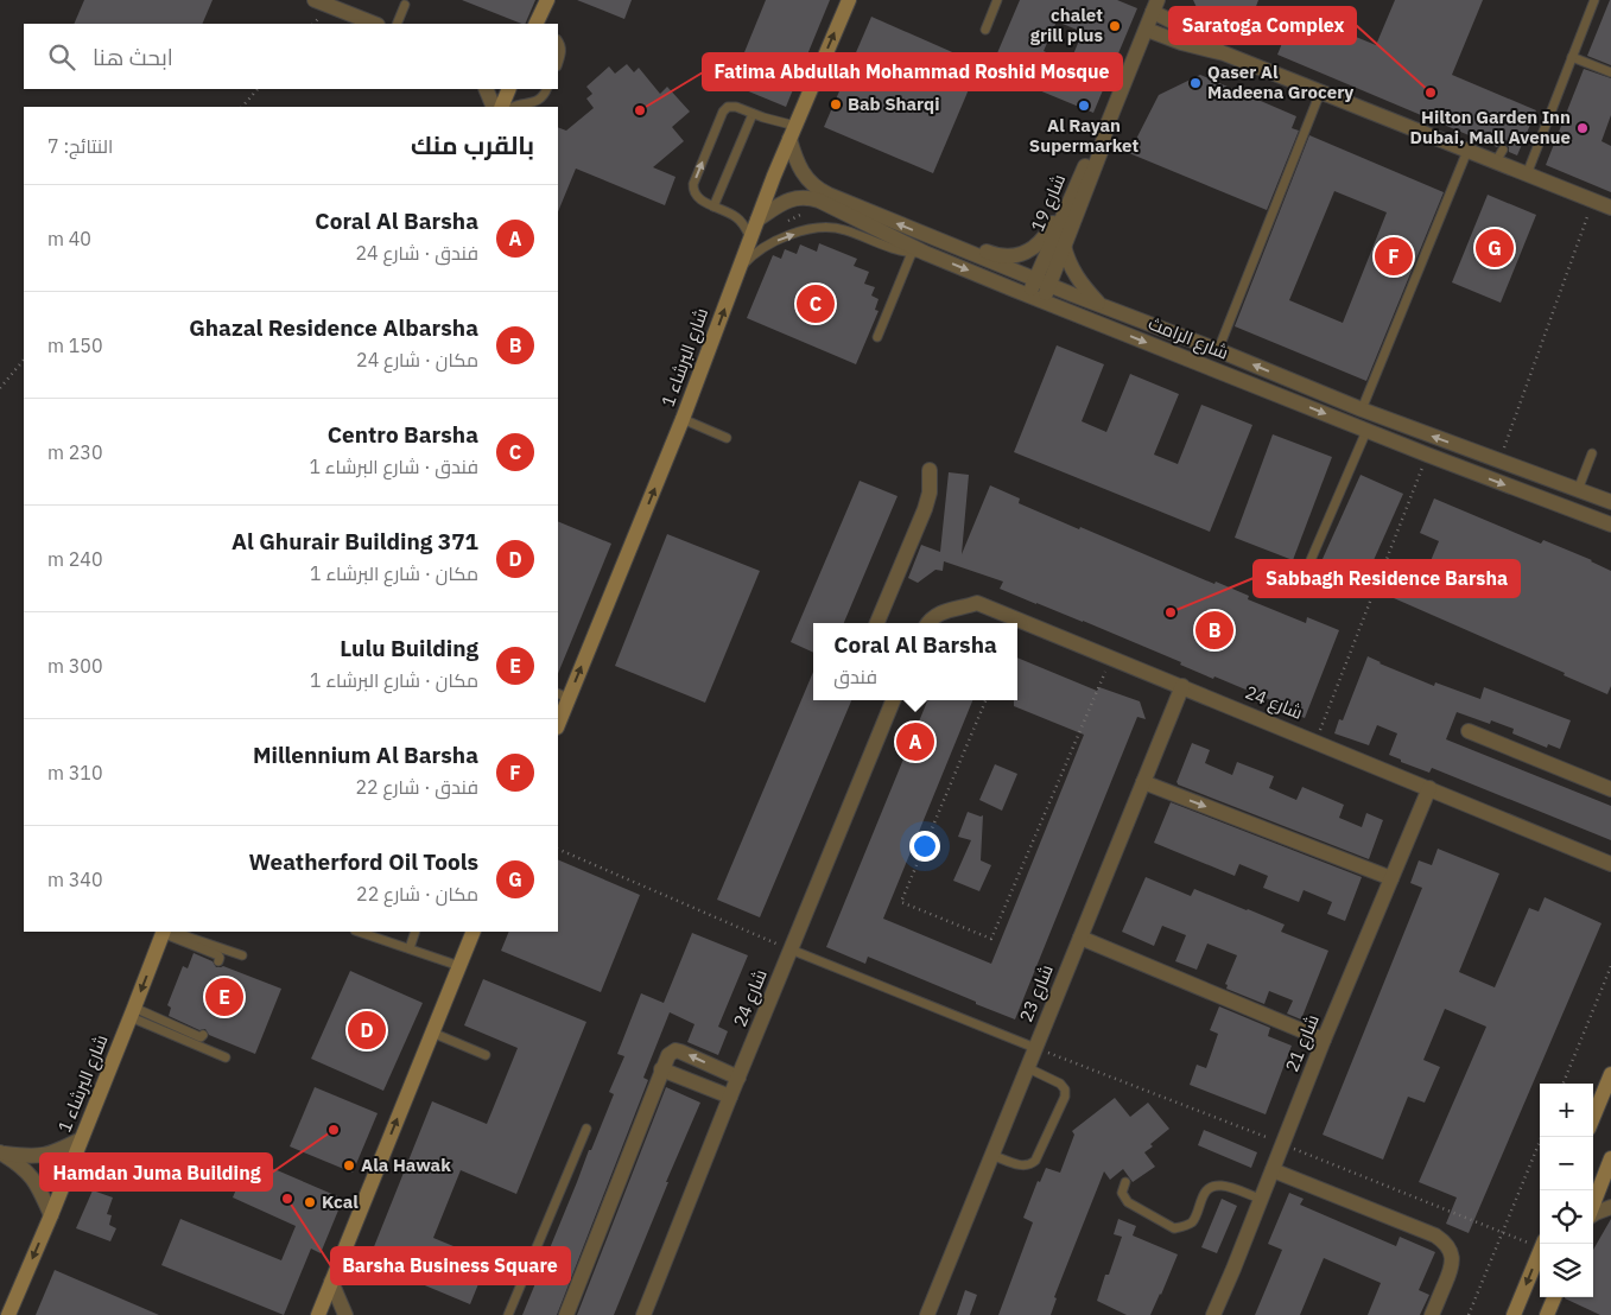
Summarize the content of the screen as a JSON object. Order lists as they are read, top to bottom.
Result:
{
  "streets": {
    "street": [
      "شارع 19",
      "شارع الرامث",
      "شارع البرشاء 1",
      "شارع 24",
      "شارع 23",
      "شارع 21"
    ]
  },
  "crossings": [
    ["شارع 19", "شارع الرامث"],
    ["شارع الرامث", "شارع البرشاء 1"],
    ["شارع 24", "شارع 23"],
    ["شارع 24", "شارع 21"]
  ],
  "places": [
    "chalet grill plus",
    "Qaser Al Madeena Grocery",
    "Saratoga Complex",
    "Bab Sharqi",
    "Al Rayan Supermarket",
    "Fatima Abdullah Mohammad Roshid Mosque",
    "Hilton Garden Inn Dubai, Mall Avenue",
    "Sabbagh Residence Barsha",
    "Hamdan Juma Building",
    "Ala Hawak",
    "Barsha Business Square",
    "Kcal"
  ],
  "page": {
    "search": "ابحث هنا",
    "heading": ["بالقرب منك", "النتائج: 7"],
    "list": [
      {
        "mark": "A",
        "name": "Coral Al Barsha",
        "note": "فندق · شارع 24",
        "value": "40 m"
      },
      {
        "mark": "B",
        "name": "Ghazal Residence Albarsha",
        "note": "مكان · شارع 24",
        "value": "150 m"
      },
      {
        "mark": "C",
        "name": "Centro Barsha",
        "note": "فندق · شارع البرشاء 1",
        "value": "230 m"
      },
      {
        "mark": "D",
        "name": "Al Ghurair Building 371",
        "note": "مكان · شارع البرشاء 1",
        "value": "240 m"
      },
      {
        "mark": "E",
        "name": "Lulu Building",
        "note": "مكان · شارع البرشاء 1",
        "value": "300 m"
      },
      {
        "mark": "F",
        "name": "Millennium Al Barsha",
        "note": "فندق · شارع 22",
        "value": "310 m"
      },
      {
        "mark": "G",
        "name": "Weatherford Oil Tools",
        "note": "مكان · شارع 22",
        "value": "340 m"
      }
    ],
    "pins": [
      "G",
      "F",
      "C",
      "B",
      "A",
      "E",
      "D"
    ],
    "popup": ["Coral Al Barsha", "فندق"],
    "map_buttons": ["+", "−"]
  }
}
